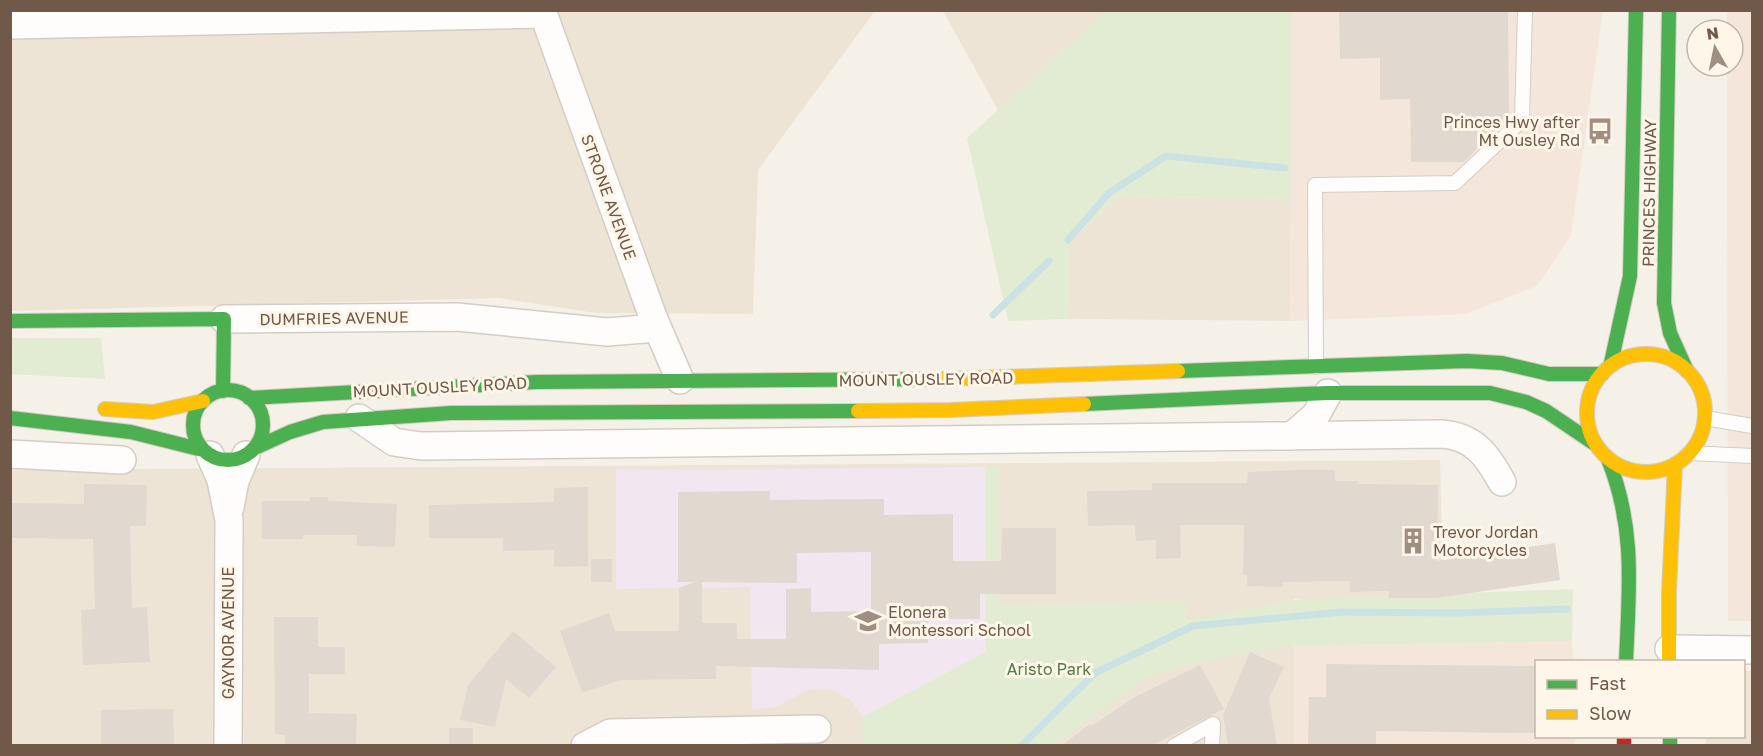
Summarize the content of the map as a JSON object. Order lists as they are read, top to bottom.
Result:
{
  "streets": {
    "main road": ["PRINCES HIGHWAY", "DUMFRIES AVENUE", "MOUNT OUSLEY ROAD"],
    "street": ["STRONE AVENUE", "GAYNOR AVENUE"]
  },
  "crossings": [
    ["PRINCES HIGHWAY", "MOUNT OUSLEY ROAD"],
    ["STRONE AVENUE", "DUMFRIES AVENUE"],
    ["STRONE AVENUE", "MOUNT OUSLEY ROAD"],
    ["MOUNT OUSLEY ROAD", "GAYNOR AVENUE"]
  ],
  "parks": ["Aristo Park"],
  "places": {
    "bus stop": ["Princes Hwy after Mt Ousley Rd"],
    "building": ["Trevor Jordan Motorcycles"],
    "school or university": ["Elonera Montessori School"]
  },
  "legend": ["Fast", "Slow"],
  "north": "top"
}
